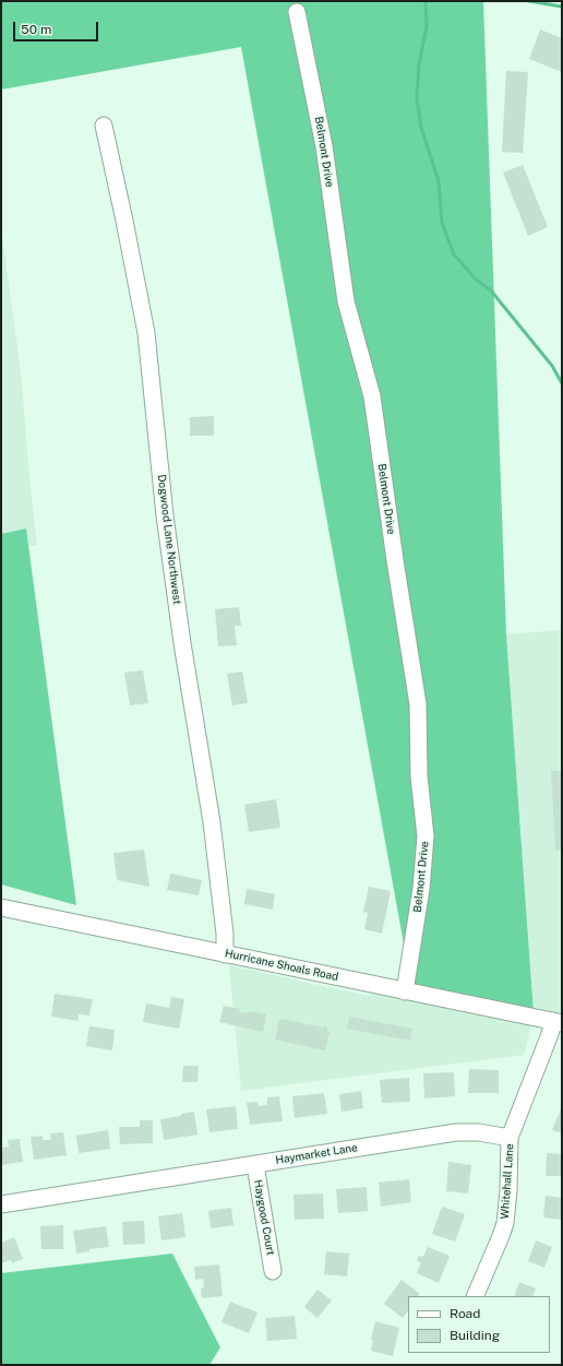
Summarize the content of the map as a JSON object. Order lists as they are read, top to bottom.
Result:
{
  "streets": {
    "street": [
      "Belmont Drive",
      "Dogwood Lane Northwest",
      "Hurricane Shoals Road",
      "Haymarket Lane",
      "Whitehall Lane",
      "Haygood Court"
    ]
  },
  "crossings": [
    ["Belmont Drive", "Hurricane Shoals Road"],
    ["Dogwood Lane Northwest", "Hurricane Shoals Road"],
    ["Haymarket Lane", "Whitehall Lane"],
    ["Haymarket Lane", "Haygood Court"]
  ],
  "legend": ["Road", "Building"],
  "scale_bar": "50 m"
}
